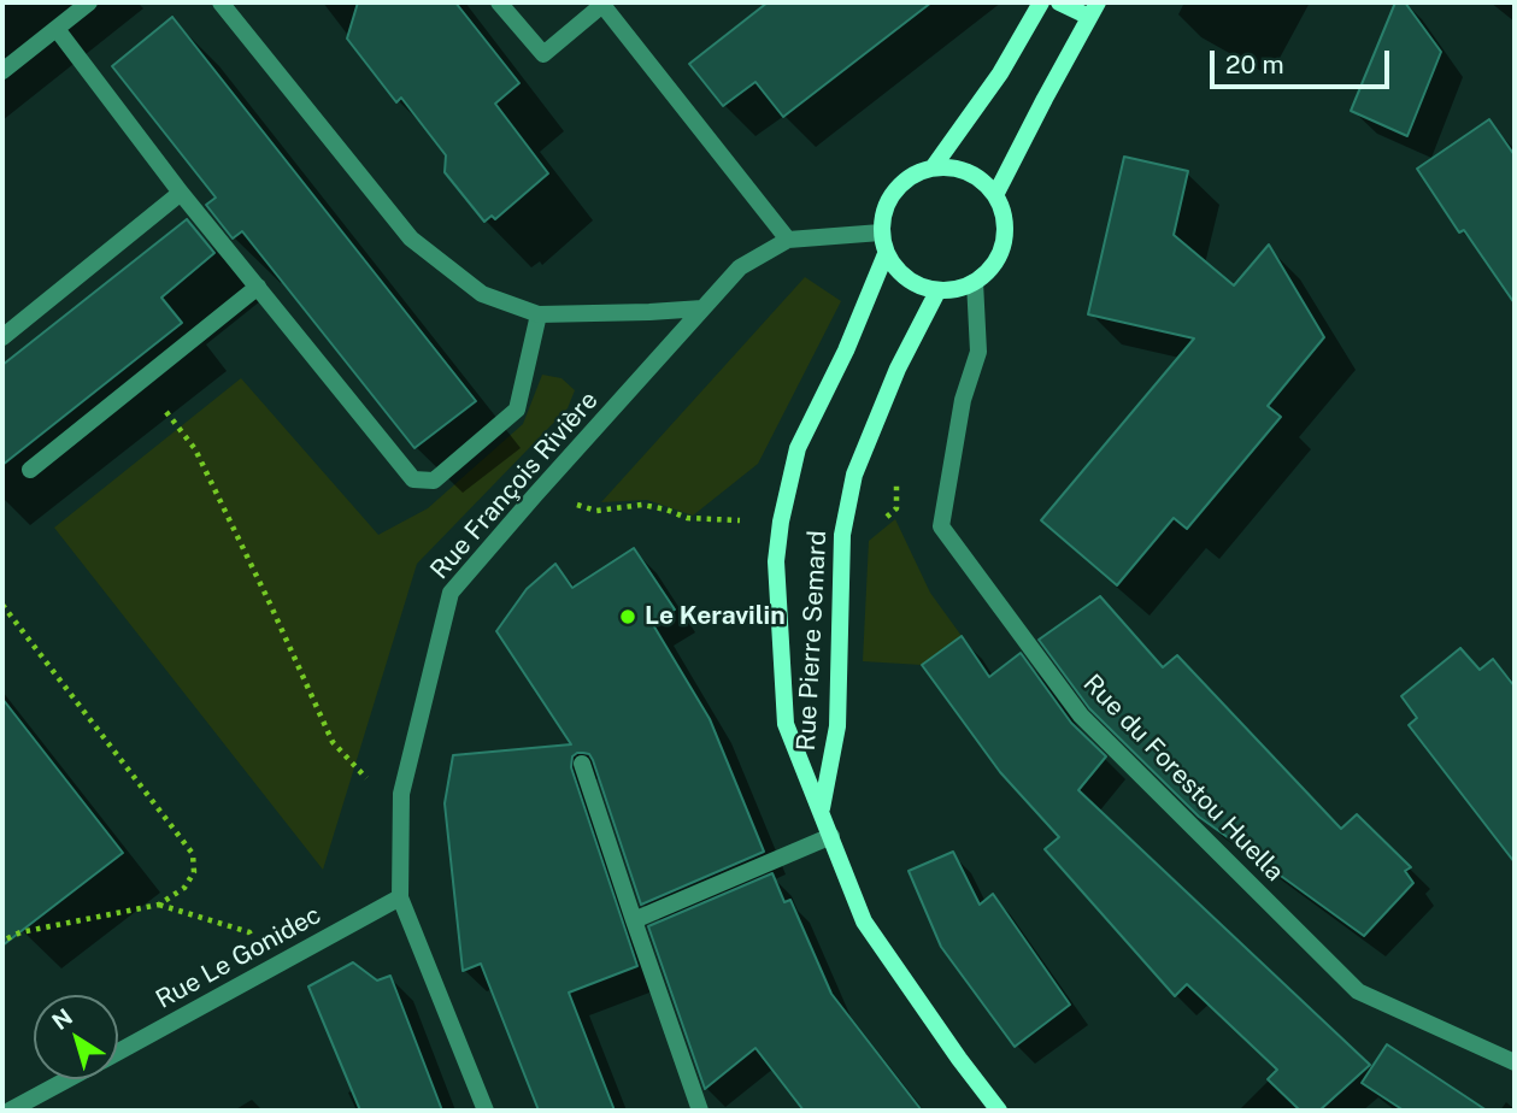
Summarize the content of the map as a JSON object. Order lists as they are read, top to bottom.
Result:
{
  "streets": {
    "main road": ["Rue Pierre Semard"],
    "street": ["Rue François Rivière", "Rue du Forestou Huella", "Rue Le Gonidec"]
  },
  "crossings": [
    ["Rue François Rivière", "Rue Pierre Semard"],
    ["Rue François Rivière", "Rue du Forestou Huella"],
    ["Rue François Rivière", "Rue Le Gonidec"],
    ["Rue Pierre Semard", "Rue du Forestou Huella"]
  ],
  "places": ["Le Keravilin"],
  "scale_bar": "20 m",
  "north": "top left"
}
